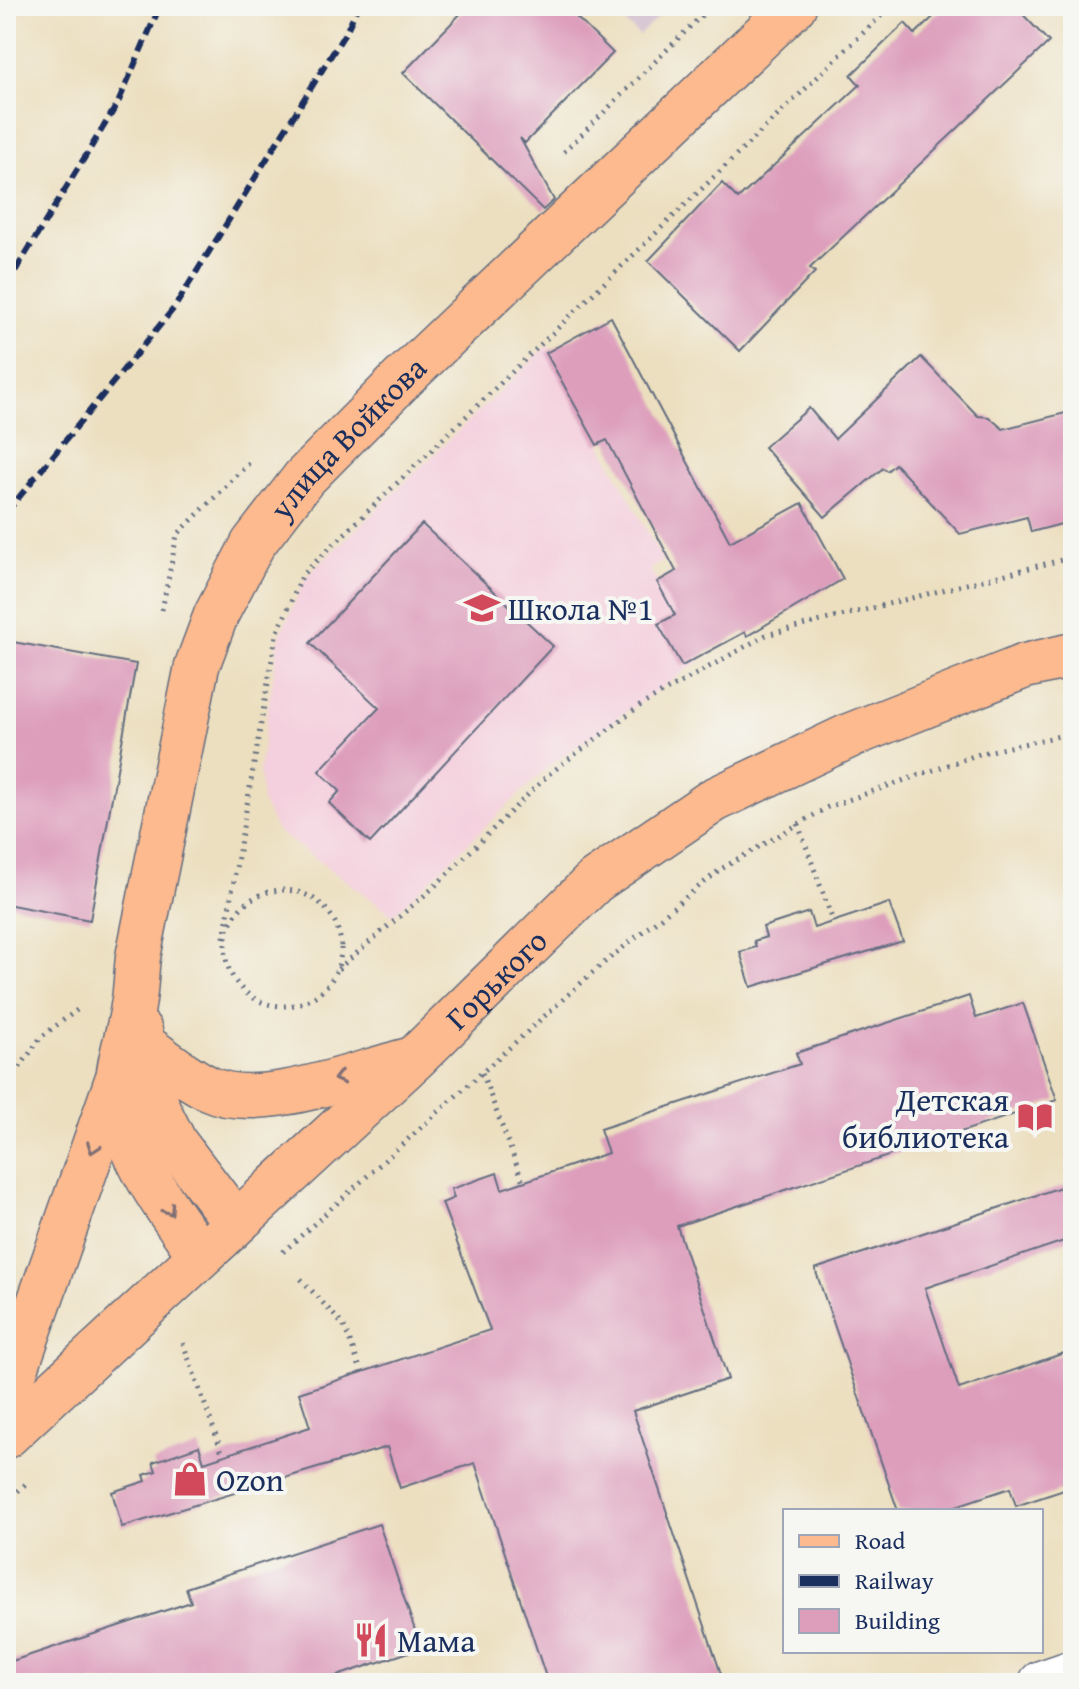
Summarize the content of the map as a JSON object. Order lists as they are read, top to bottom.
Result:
{
  "streets": {
    "main road": ["улица Войкова", "Горького"]
  },
  "places": {
    "school or university": ["Школа №1"],
    "library": ["Детская библиотека"],
    "shop": ["Ozon"],
    "restaurant": ["Мама"]
  },
  "legend": ["Road", "Railway", "Building"]
}
